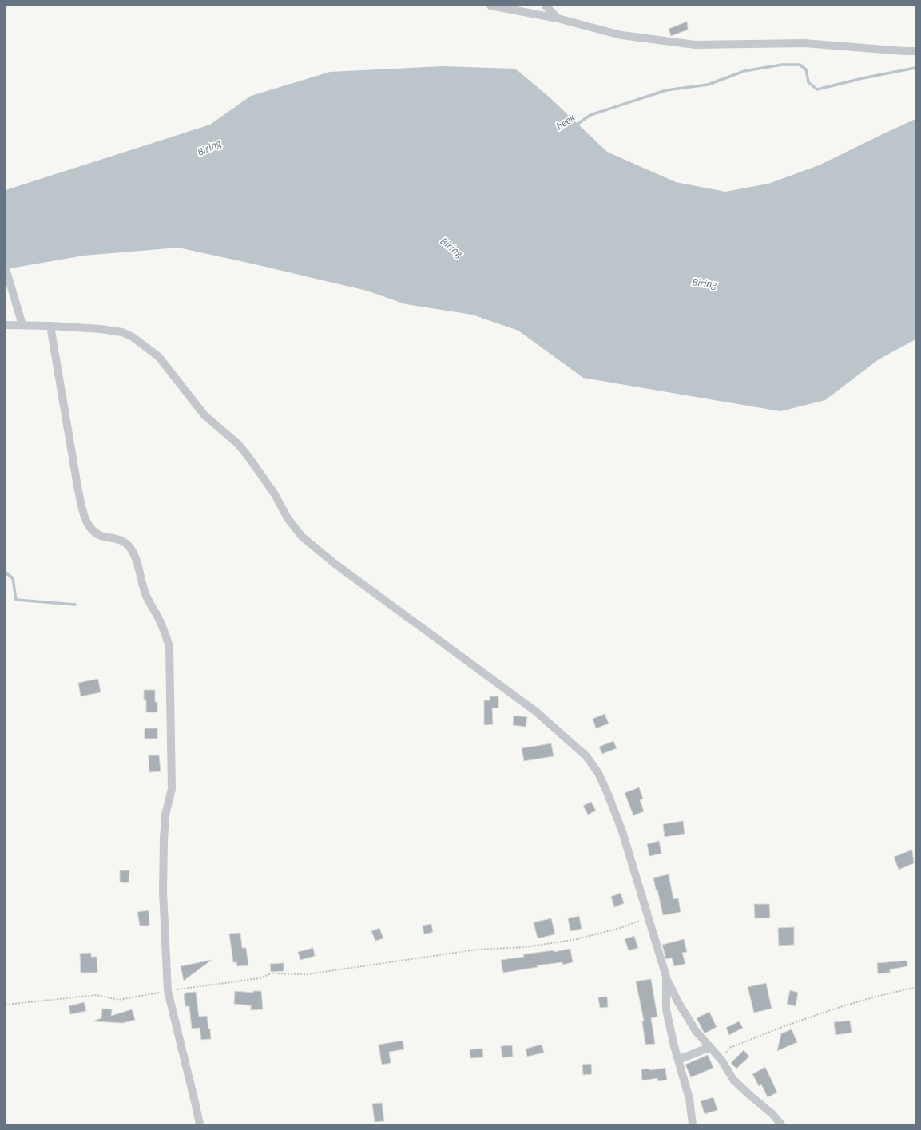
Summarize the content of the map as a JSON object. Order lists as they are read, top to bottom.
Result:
{
  "water": ["beek", "Biring"]
}
